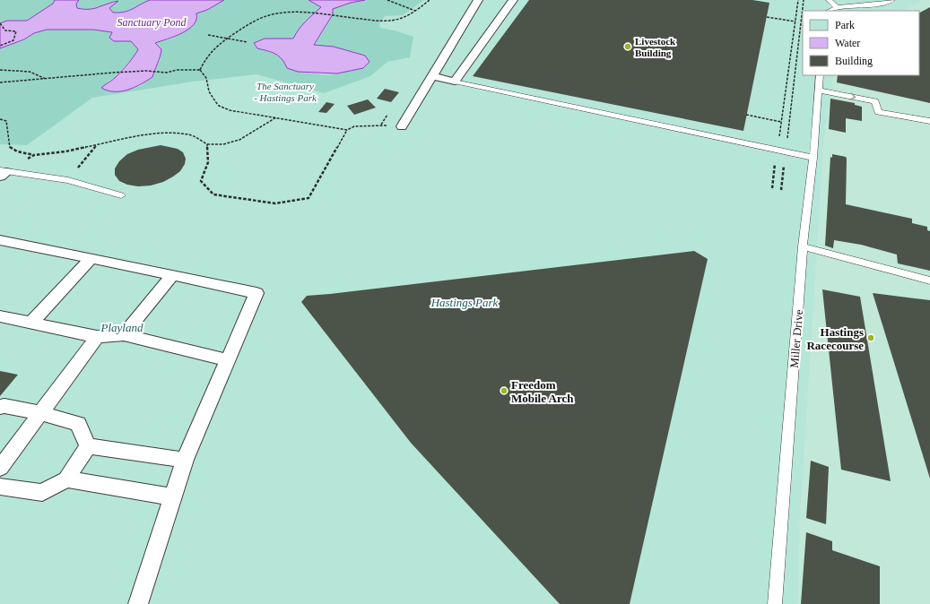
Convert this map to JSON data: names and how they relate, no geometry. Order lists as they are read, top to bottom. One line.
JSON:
{"streets":{"lane":["Miller Drive"]},"water":["Sanctuary Pond"],"parks":["The Sanctuary - Hastings Park","Hastings Park","Playland"],"places":["Livestock Building","Hastings Racecourse","Freedom Mobile Arch"],"legend":["Park","Water","Building"]}
